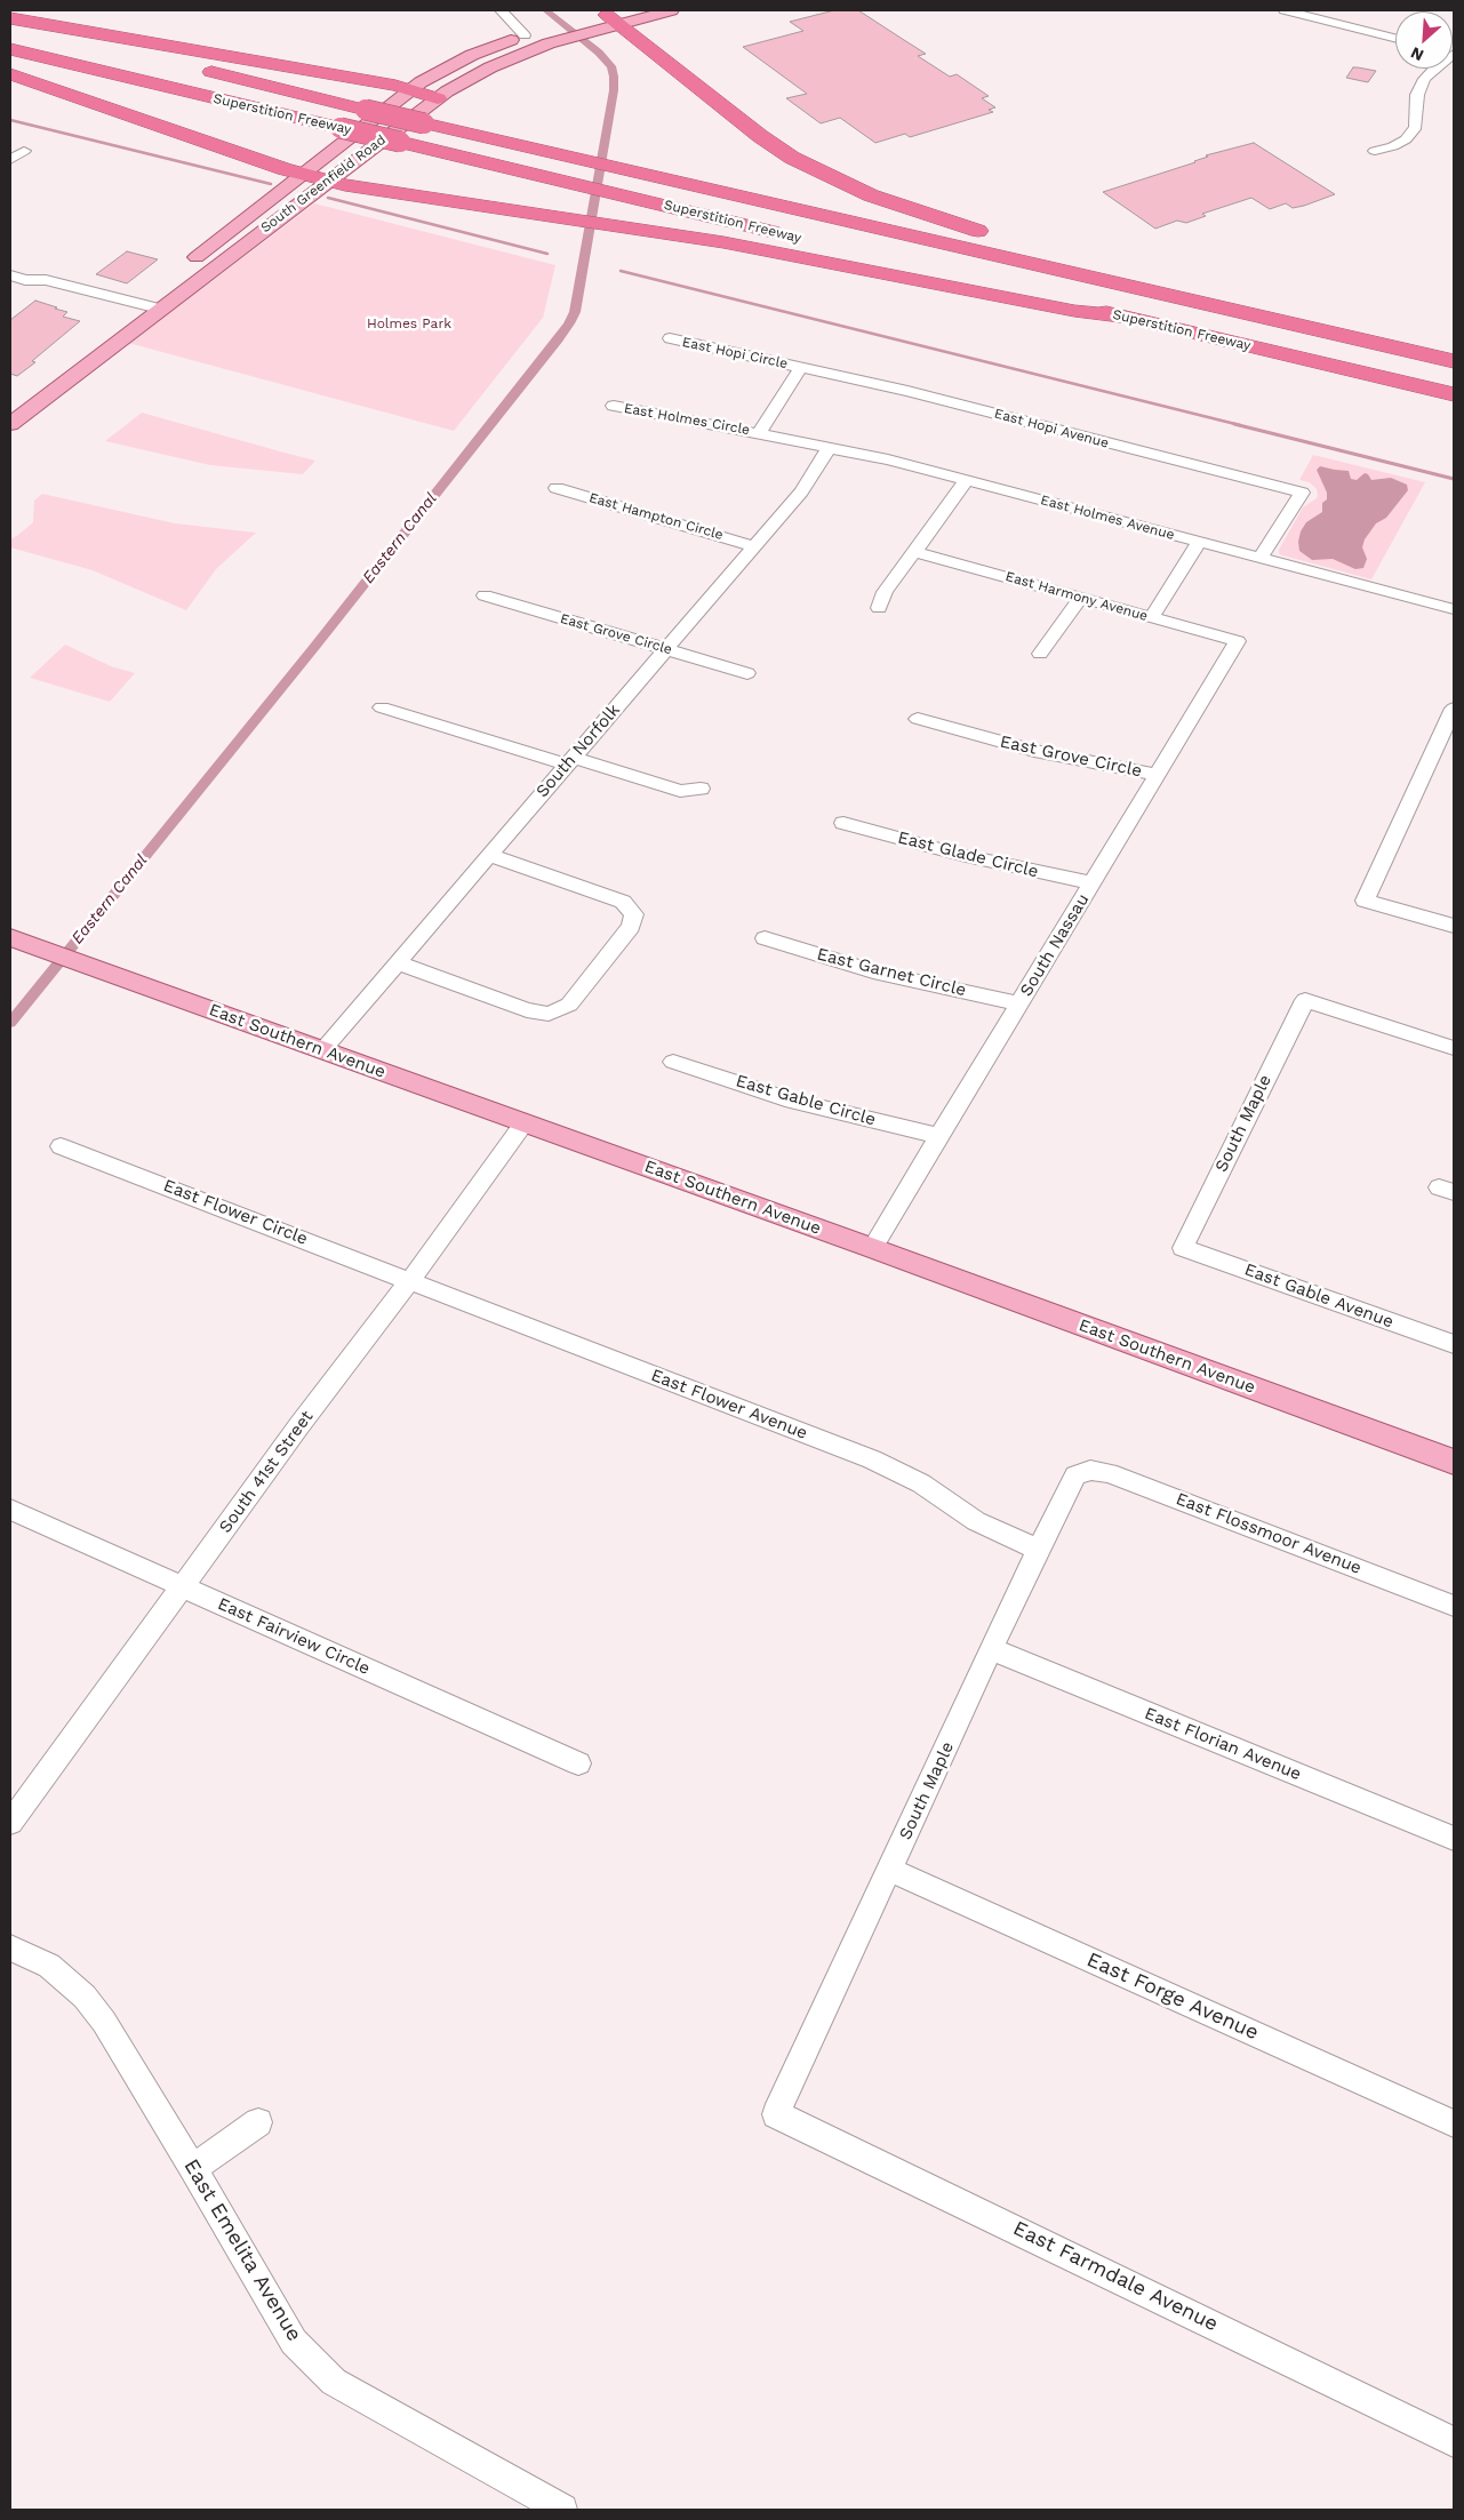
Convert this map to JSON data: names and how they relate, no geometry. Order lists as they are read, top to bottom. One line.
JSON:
{"streets":{"highway":["Superstition Freeway"],"main road":["South Greenfield Road","East Southern Avenue"],"street":["East Hopi Circle","East Holmes Circle","East Hopi Avenue","East Hampton Circle","East Holmes Avenue","East Harmony Avenue","East Grove Circle","South Norfolk","East Glade Circle","South Nassau","East Garnet Circle","East Gable Circle","South Maple","East Flower Circle","East Gable Avenue","East Flower Avenue","South 41st Street","East Flossmoor Avenue","East Fairview Circle","East Florian Avenue","East Forge Avenue","East Emelita Avenue","East Farmdale Avenue"]},"crossings":[["East Hopi Circle","East Hopi Avenue"],["East Holmes Circle","East Holmes Avenue"],["East Hopi Avenue","East Holmes Avenue"],["East Hampton Circle","South Norfolk"],["East Holmes Avenue","South Norfolk"],["East Harmony Avenue","South Nassau"],["East Grove Circle","South Norfolk"],["East Grove Circle","South Nassau"],["South Norfolk","East Southern Avenue"],["East Glade Circle","South Nassau"],["South Nassau","East Garnet Circle"],["South Nassau","East Southern Avenue"],["South Nassau","East Gable Circle"],["East Southern Avenue","South 41st Street"],["South Maple","East Gable Avenue"],["South Maple","East Flower Avenue"],["South Maple","East Flossmoor Avenue"],["South Maple","East Florian Avenue"],["South Maple","East Forge Avenue"],["South Maple","East Farmdale Avenue"],["East Flower Circle","East Flower Avenue"],["East Flower Circle","South 41st Street"],["East Flower Avenue","South 41st Street"],["South 41st Street","East Fairview Circle"]],"water":["Eastern Canal"],"parks":["Holmes Park"],"north":"bottom left"}
